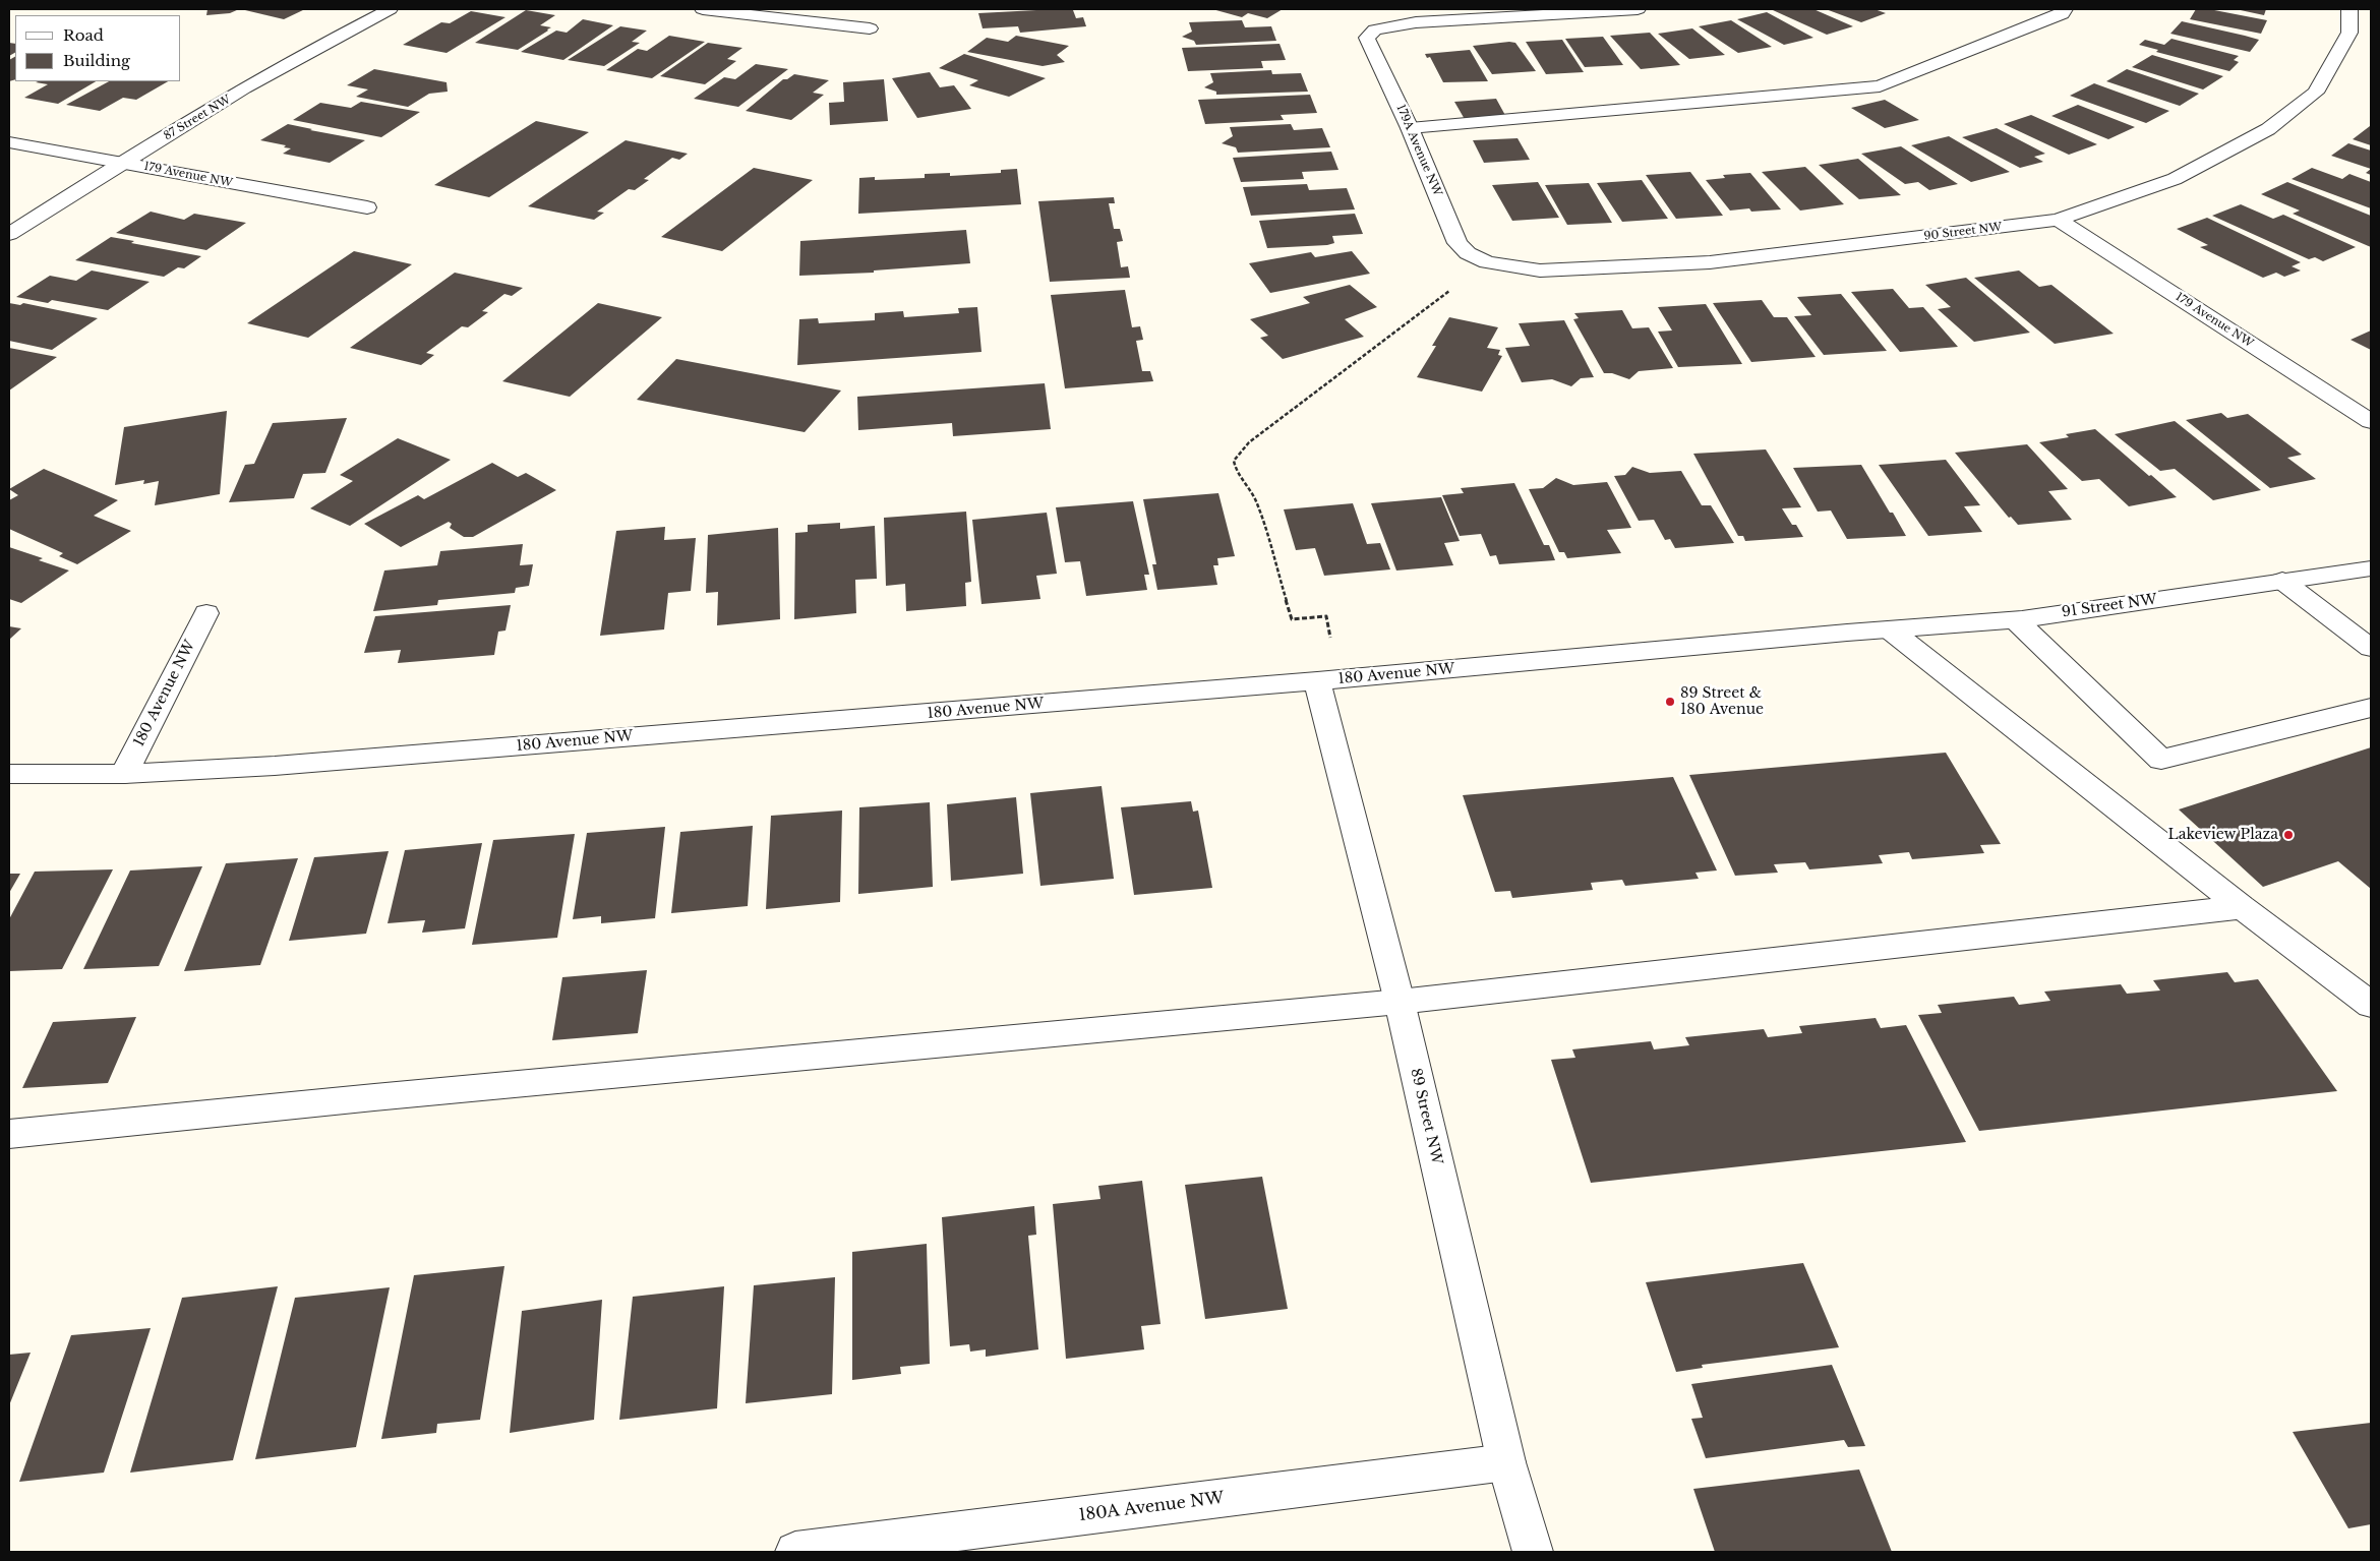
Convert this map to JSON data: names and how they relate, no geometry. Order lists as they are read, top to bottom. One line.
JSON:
{"streets":{"street":["87 Street NW","179A Avenue NW","179 Avenue NW","90 Street NW","91 Street NW","180 Avenue NW","89 Street NW","180A Avenue NW"]},"crossings":[["87 Street NW","179 Avenue NW"],["179A Avenue NW","90 Street NW"],["179 Avenue NW","90 Street NW"],["91 Street NW","180 Avenue NW"],["180 Avenue NW","89 Street NW"],["89 Street NW","180A Avenue NW"]],"places":["89 Street & 180 Avenue","Lakeview Plaza"],"legend":["Road","Building"]}
